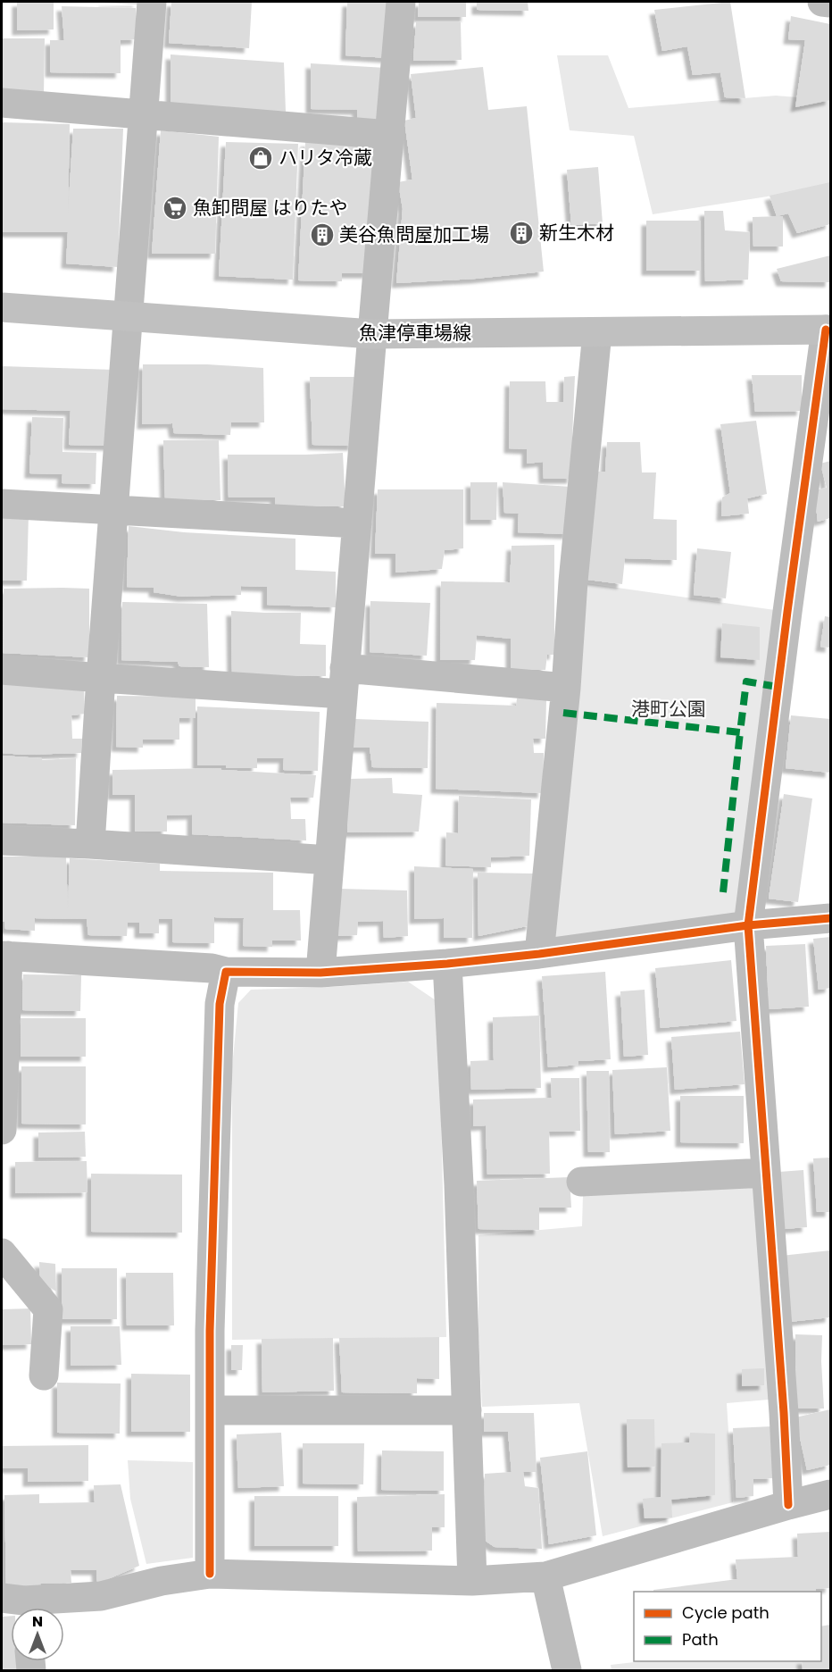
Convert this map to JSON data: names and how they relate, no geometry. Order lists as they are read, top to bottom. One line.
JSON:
{"streets":{"main road":["魚津停車場線"]},"parks":["港町公園"],"places":{"shop":["ハリタ冷蔵"],"supermarket":["魚卸問屋 はりたや"],"building":["新生木材","美谷魚問屋加工場"]},"legend":["Cycle path","Path"],"north":"top"}
